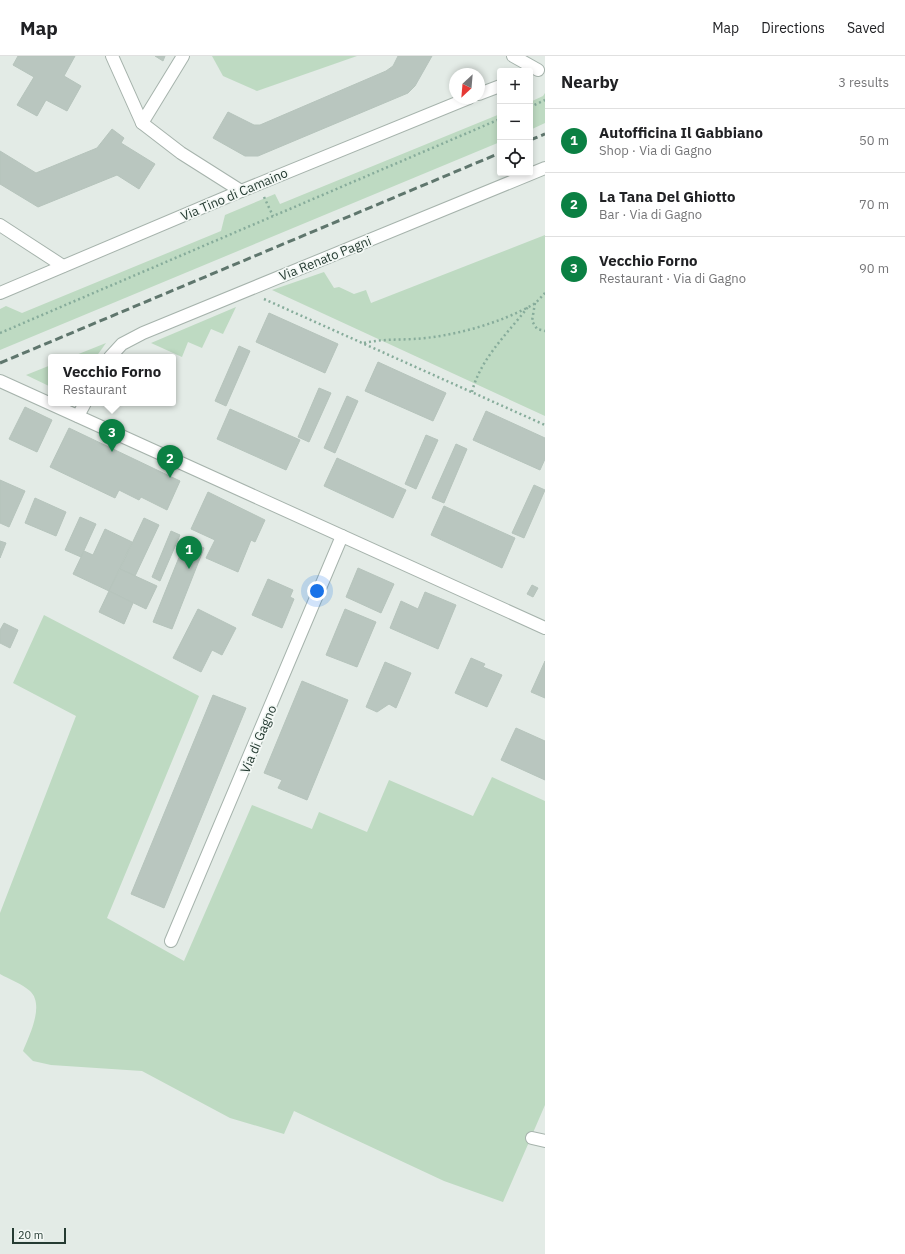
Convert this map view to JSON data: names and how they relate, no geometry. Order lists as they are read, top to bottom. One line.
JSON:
{"streets":{"street":["Via Tino di Camaino","Via Renato Pagni","Via di Gagno"]},"scale_bar":"20 m","north":"bottom left","page":{"header":"Map","nav":["Map","Directions","Saved"],"heading":["Nearby","3 results"],"map_buttons":["+","−"],"list":[{"mark":"1","name":"Autofficina Il Gabbiano","note":"Shop · Via di Gagno","value":"50 m"},{"mark":"2","name":"La Tana Del Ghiotto","note":"Bar · Via di Gagno","value":"70 m"},{"mark":"3","name":"Vecchio Forno","note":"Restaurant · Via di Gagno","value":"90 m"}],"popup":["Vecchio Forno","Restaurant"],"pins":["3","2","1"],"scale":"20 m"}}
